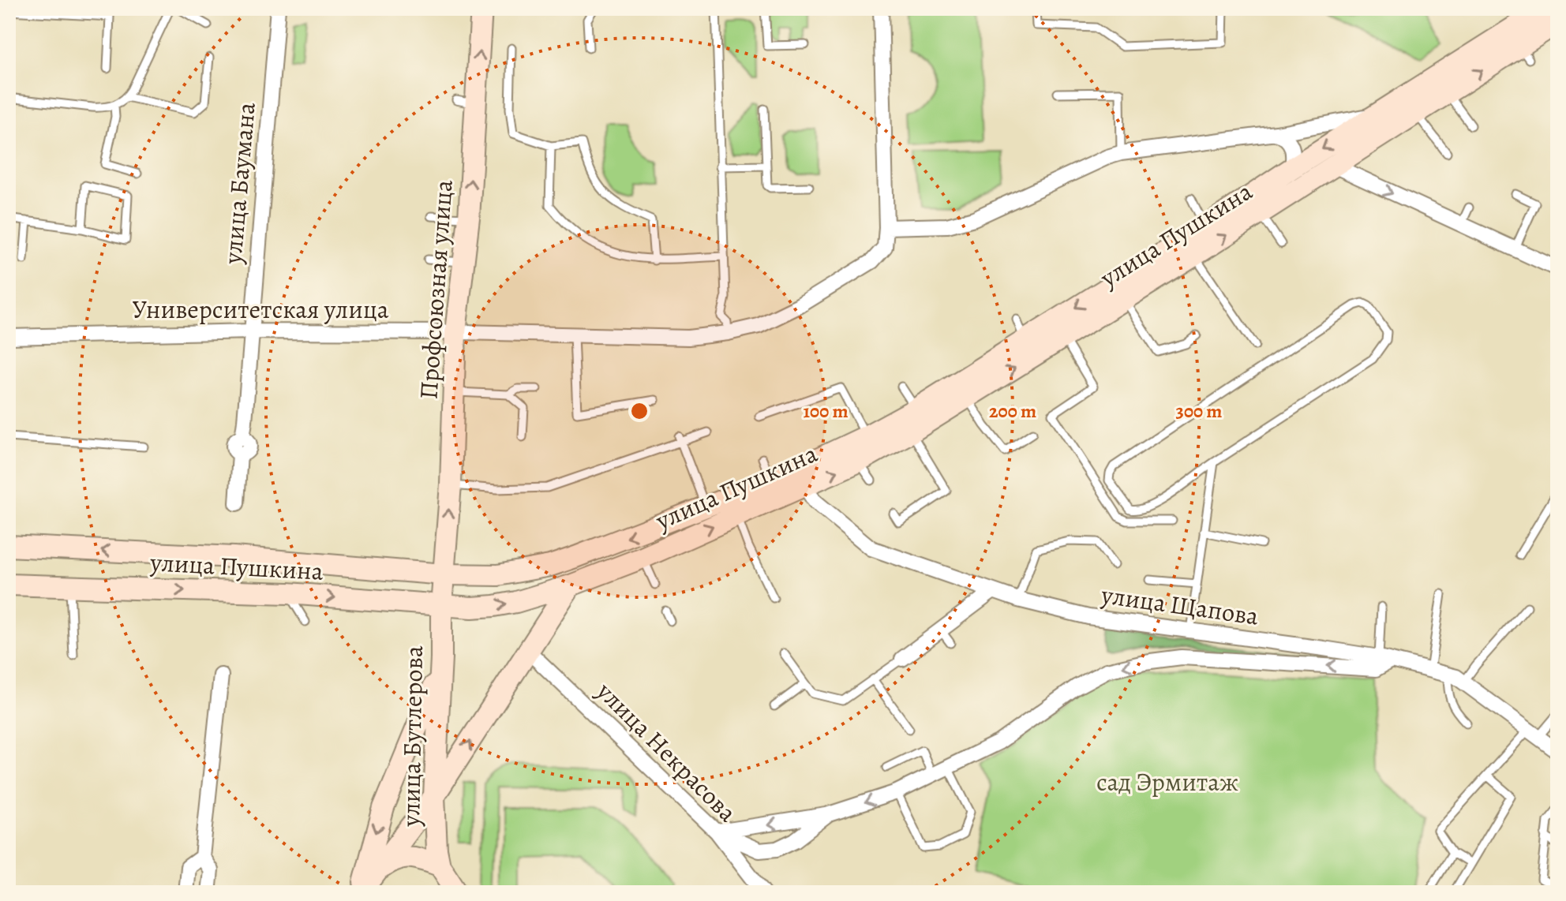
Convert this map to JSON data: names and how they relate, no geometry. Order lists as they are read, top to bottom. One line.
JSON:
{"streets":{"main road":["улица Пушкина","Профсоюзная улица","улица Бутлерова"],"street":["улица Баумана","Университетская улица","улица Щапова","улица Некрасова"]},"crossings":[["улица Баумана","Университетская улица"],["улица Пушкина","Профсоюзная улица"],["улица Пушкина","улица Щапова"],["улица Пушкина","улица Бутлерова"],["Профсоюзная улица","Университетская улица"],["Профсоюзная улица","улица Бутлерова"]],"one_way":["Профсоюзная улица"],"parks":["сад Эрмитаж"],"rings":["100 m","200 m","300 m"]}
